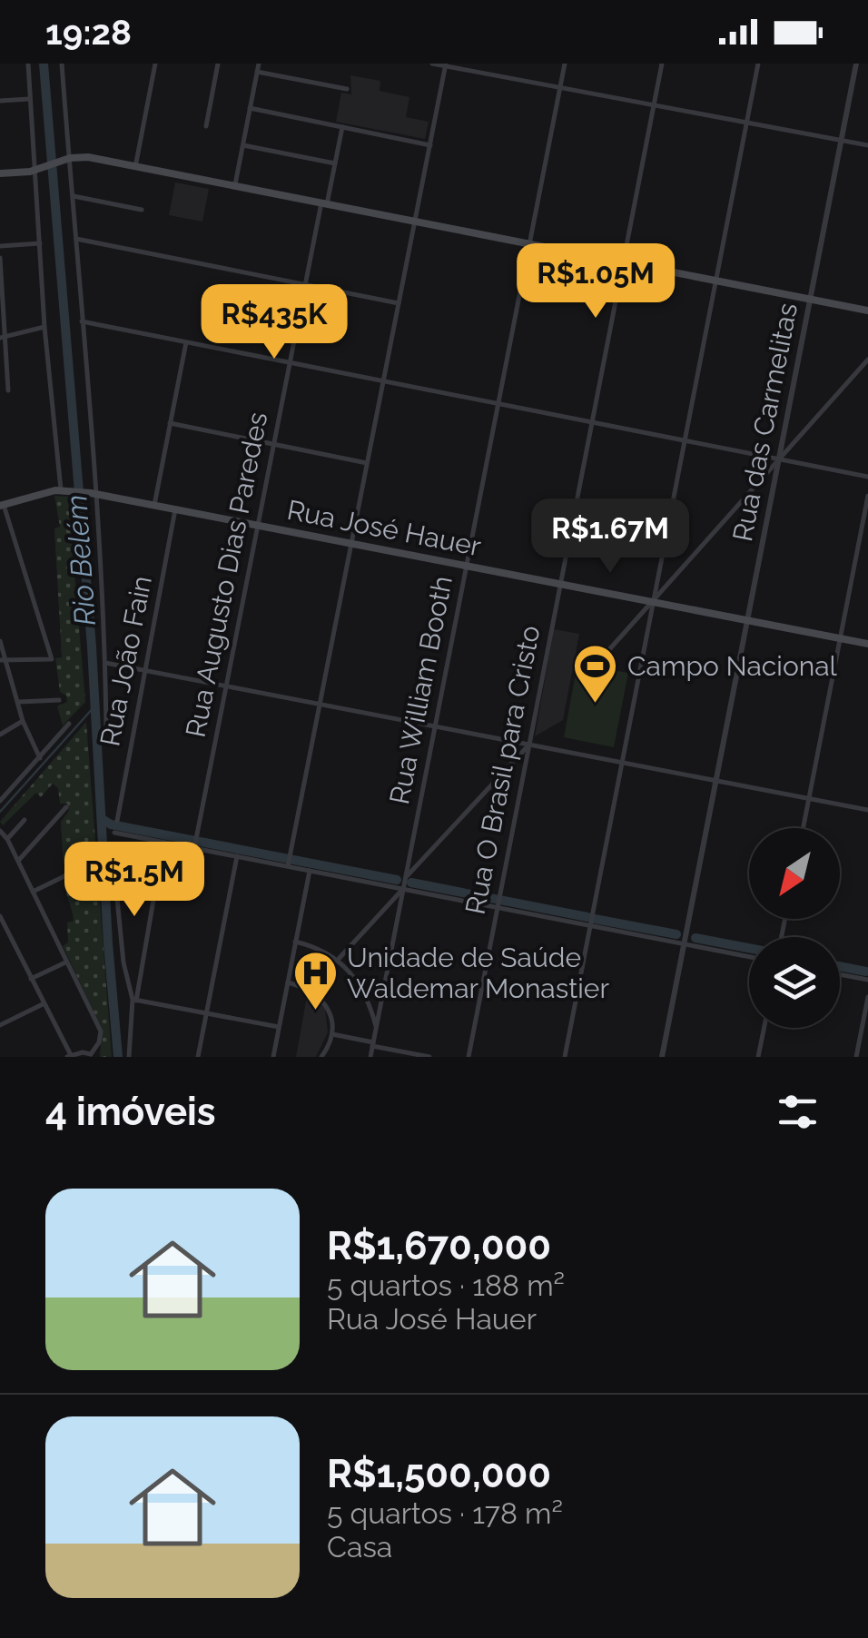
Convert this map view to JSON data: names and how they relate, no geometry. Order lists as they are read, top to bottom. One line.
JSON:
{"streets":{"main road":["Rua José Hauer"],"street":["Rua das Carmelitas","Rua Augusto Dias Paredes","Rua João Fain","Rua William Booth","Rua O Brasil para Cristo"]},"crossings":[["Rua das Carmelitas","Rua José Hauer"],["Rua José Hauer","Rua Augusto Dias Paredes"],["Rua José Hauer","Rua João Fain"],["Rua José Hauer","Rua William Booth"],["Rua José Hauer","Rua O Brasil para Cristo"]],"water":["Rio Belém"],"places":{"sports":["Campo Nacional"],"hospital":["Unidade de Saúde Waldemar Monastier"]},"north":"bottom left","page":{"status":"19:28","price":["R$1.05M","R$435K","R$1.67M","R$1.5M"],"heading":"4 imóveis","list":[{"name":"R$1,670,000","note":"5 quartos · 188 m² · Rua José Hauer"},{"name":"R$1,500,000","note":"5 quartos · 178 m² · Casa"}]}}
